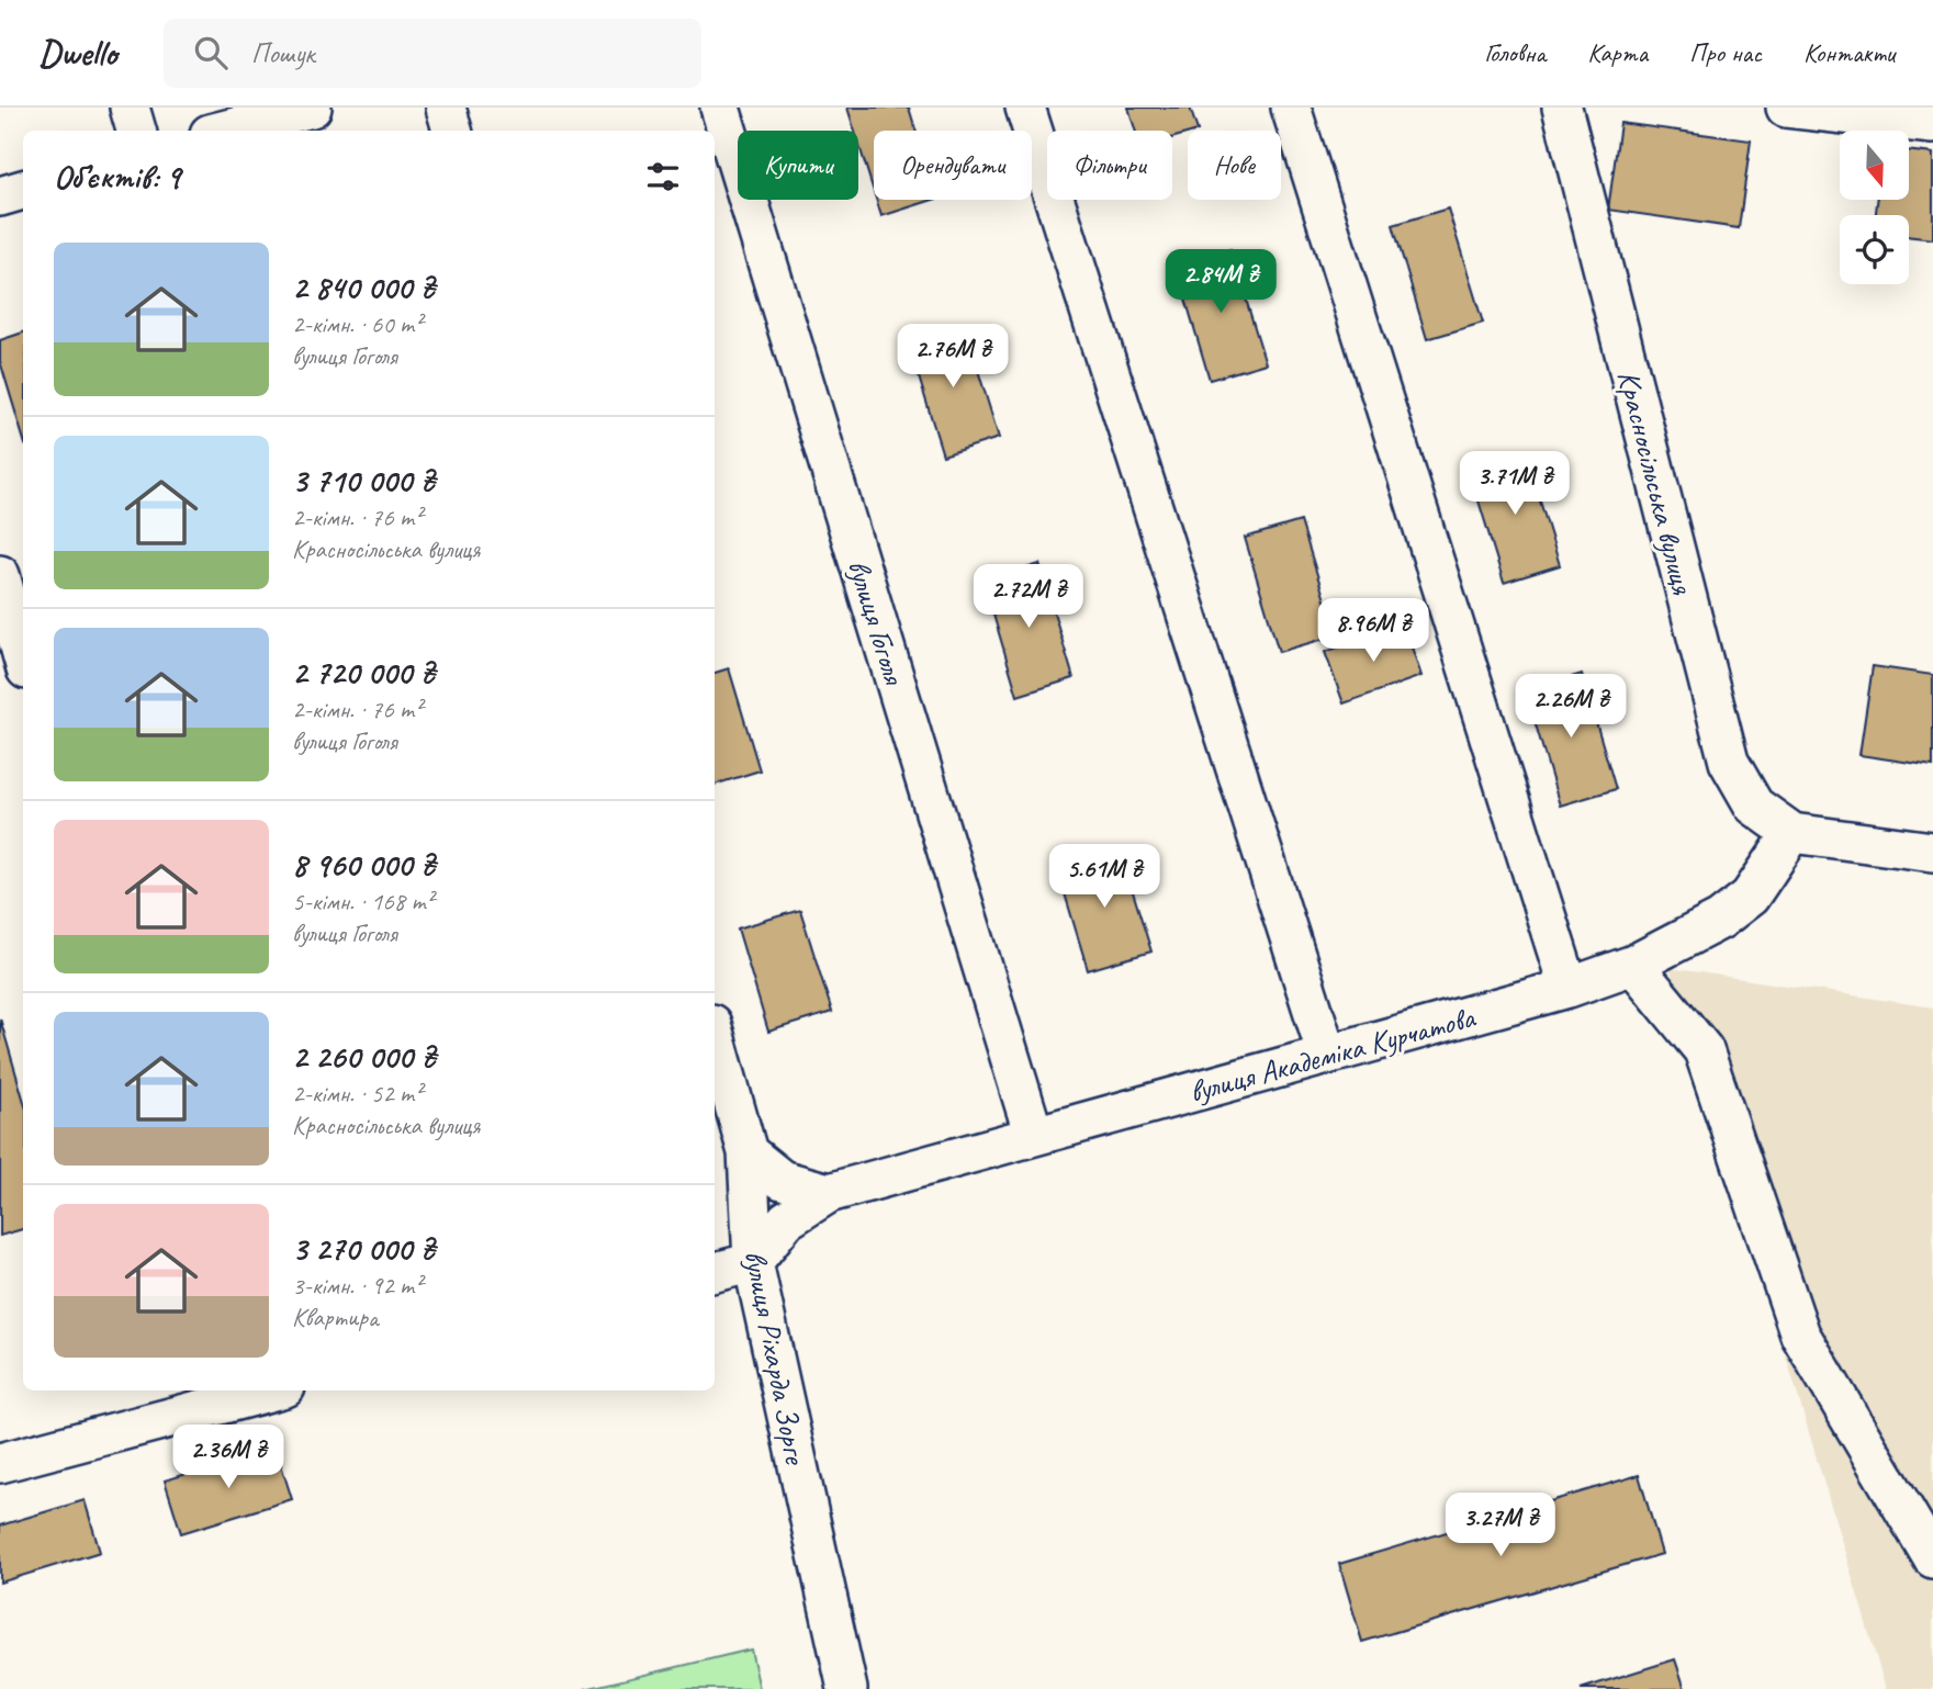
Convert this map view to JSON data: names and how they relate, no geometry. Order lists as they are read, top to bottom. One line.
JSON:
{"streets":{"street":["Красносільська вулиця","вулиця Гоголя","вулиця Академіка Курчатова","вулиця Ріхарда Зорге"]},"crossings":[["Красносільська вулиця","вулиця Академіка Курчатова"],["вулиця Гоголя","вулиця Академіка Курчатова"],["вулиця Академіка Курчатова","вулиця Ріхарда Зорге"]],"north":"bottom","page":{"header":"Dwello","search":"Пошук","nav":["Головна","Карта","Про нас","Контакти"],"chip":["Купити","Орендувати","Фільтри","Нове"],"heading":"Об’єктів: 9","list":[{"name":"2 840 000 ₴","note":"2-кімн. · 60 m² · вулиця Гоголя"},{"name":"3 710 000 ₴","note":"2-кімн. · 76 m² · Красносільська вулиця"},{"name":"2 720 000 ₴","note":"2-кімн. · 76 m² · вулиця Гоголя"},{"name":"8 960 000 ₴","note":"5-кімн. · 168 m² · вулиця Гоголя"},{"name":"2 260 000 ₴","note":"2-кімн. · 52 m² · Красносільська вулиця"},{"name":"3 270 000 ₴","note":"3-кімн. · 92 m² · Квартира"}],"price":["2.84M ₴","2.76M ₴","3.71M ₴","2.72M ₴","8.96M ₴","2.26M ₴","5.61M ₴","2.36M ₴","3.27M ₴"]}}
